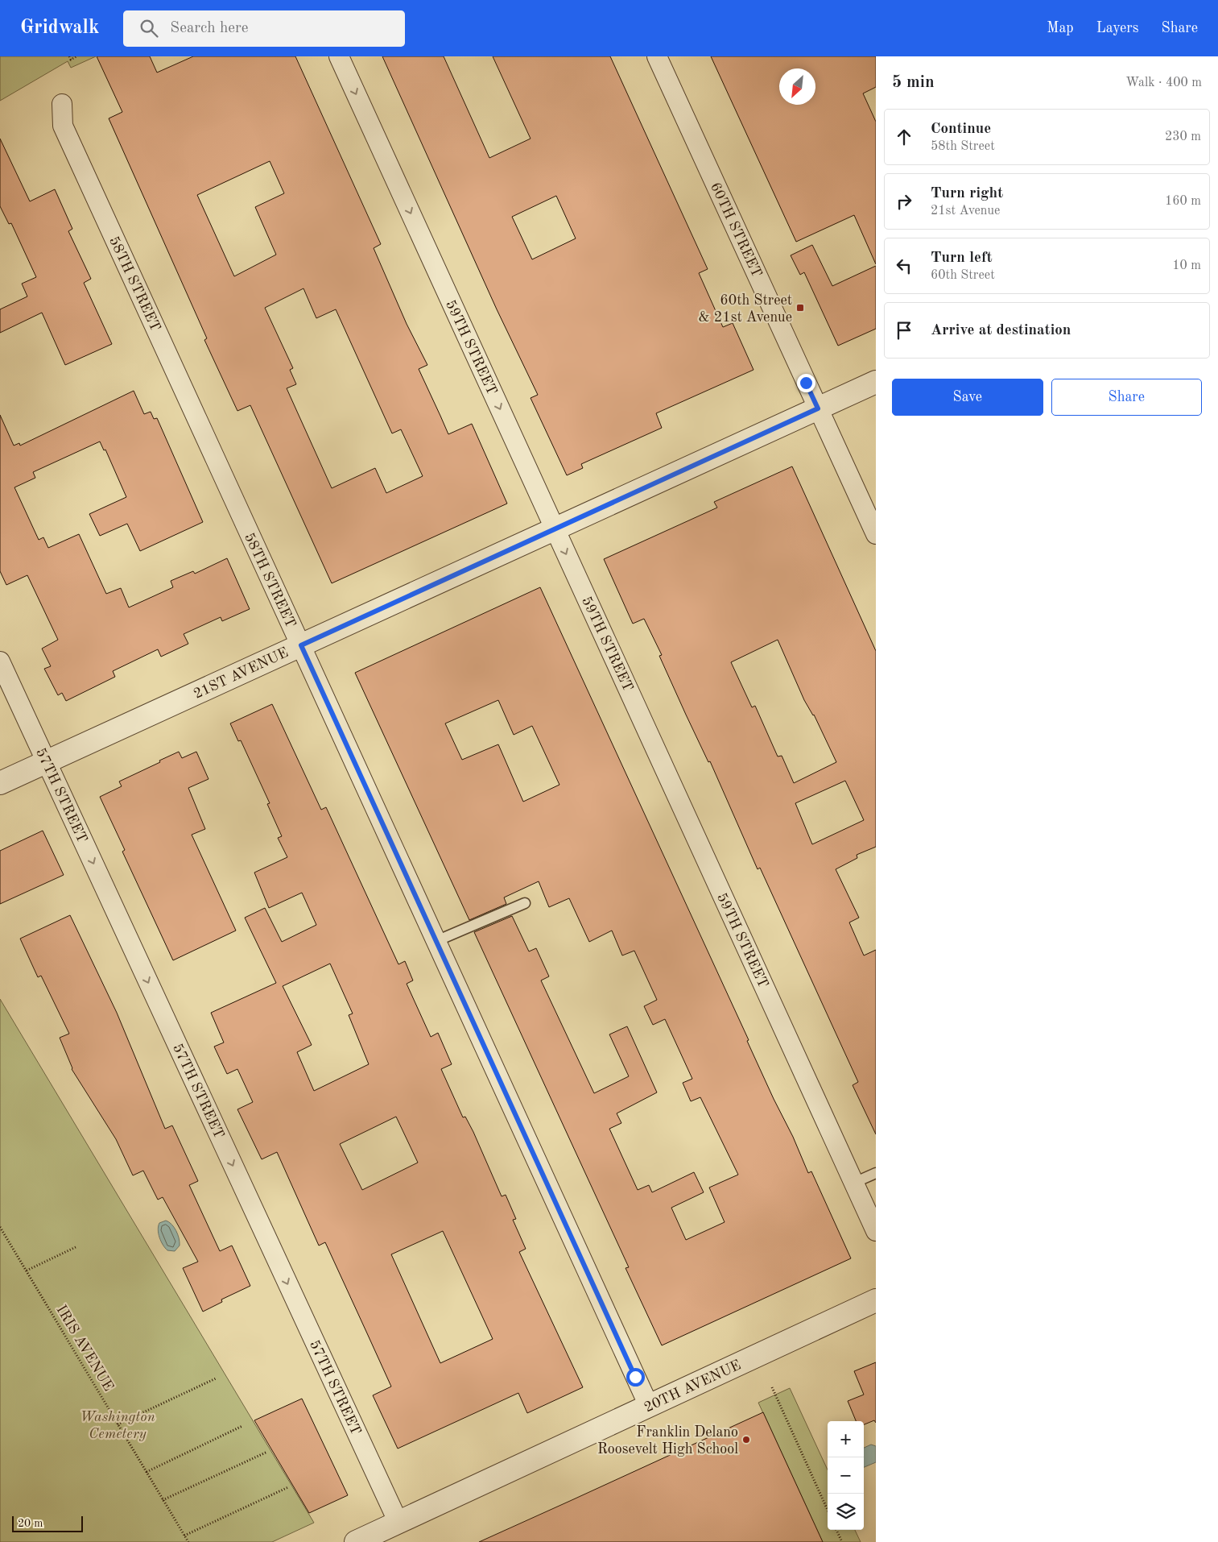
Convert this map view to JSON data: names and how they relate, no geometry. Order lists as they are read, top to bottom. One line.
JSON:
{"streets":{"street":["60TH STREET","58TH STREET","59TH STREET","21ST AVENUE","57TH STREET","20TH AVENUE"],"path":["IRIS AVENUE"]},"crossings":[["60TH STREET","21ST AVENUE"],["58TH STREET","21ST AVENUE"],["58TH STREET","20TH AVENUE"],["59TH STREET","21ST AVENUE"],["21ST AVENUE","57TH STREET"],["57TH STREET","20TH AVENUE"]],"one_way":["59TH STREET","57TH STREET"],"parks":["Washington Cemetery"],"places":{"transit":["60th Street & 21st Avenue"],"other":["Franklin Delano Roosevelt High School"]},"scale_bar":"20 m","north":"bottom left","page":{"header":"Gridwalk","search":"Search here","nav":["Map","Layers","Share"],"heading":["5 min","Walk · 400 m"],"list":[["Continue","58th Street","230 m"],["Turn right","21st Avenue","160 m"],["Turn left","60th Street","10 m"],"Arrive at destination"],"buttons":["Save","Share"],"map_buttons":["+","−"],"scale":"20 m"}}
